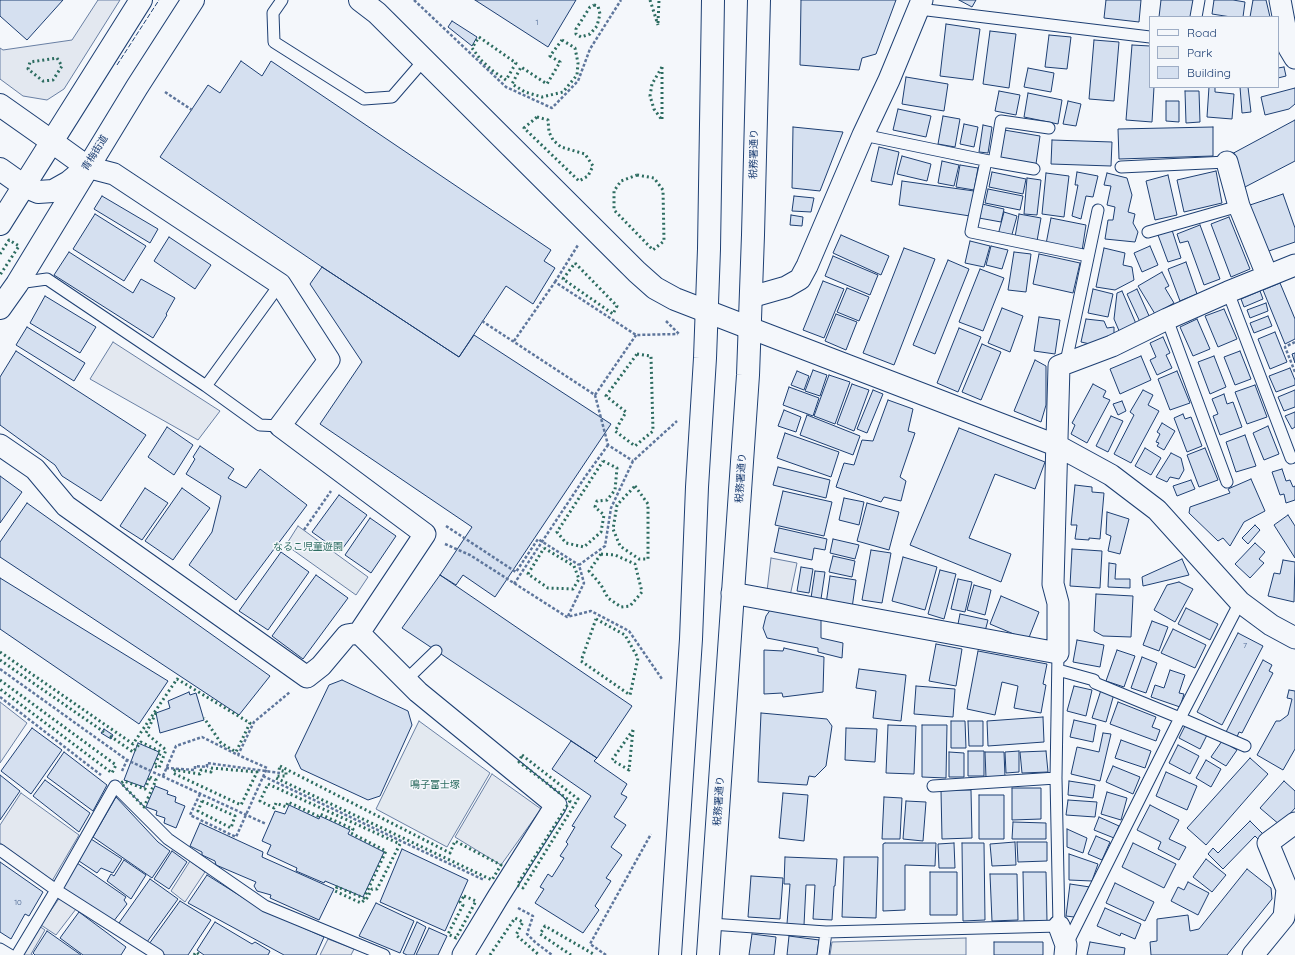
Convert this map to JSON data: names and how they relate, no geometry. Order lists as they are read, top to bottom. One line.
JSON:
{"streets":{"main road":["青梅街道","税務署通り"]},"parks":["なるこ児童遊園","鳴子富士塚"],"house_numbers":["1","7","10"],"legend":["Road","Park","Building"]}
